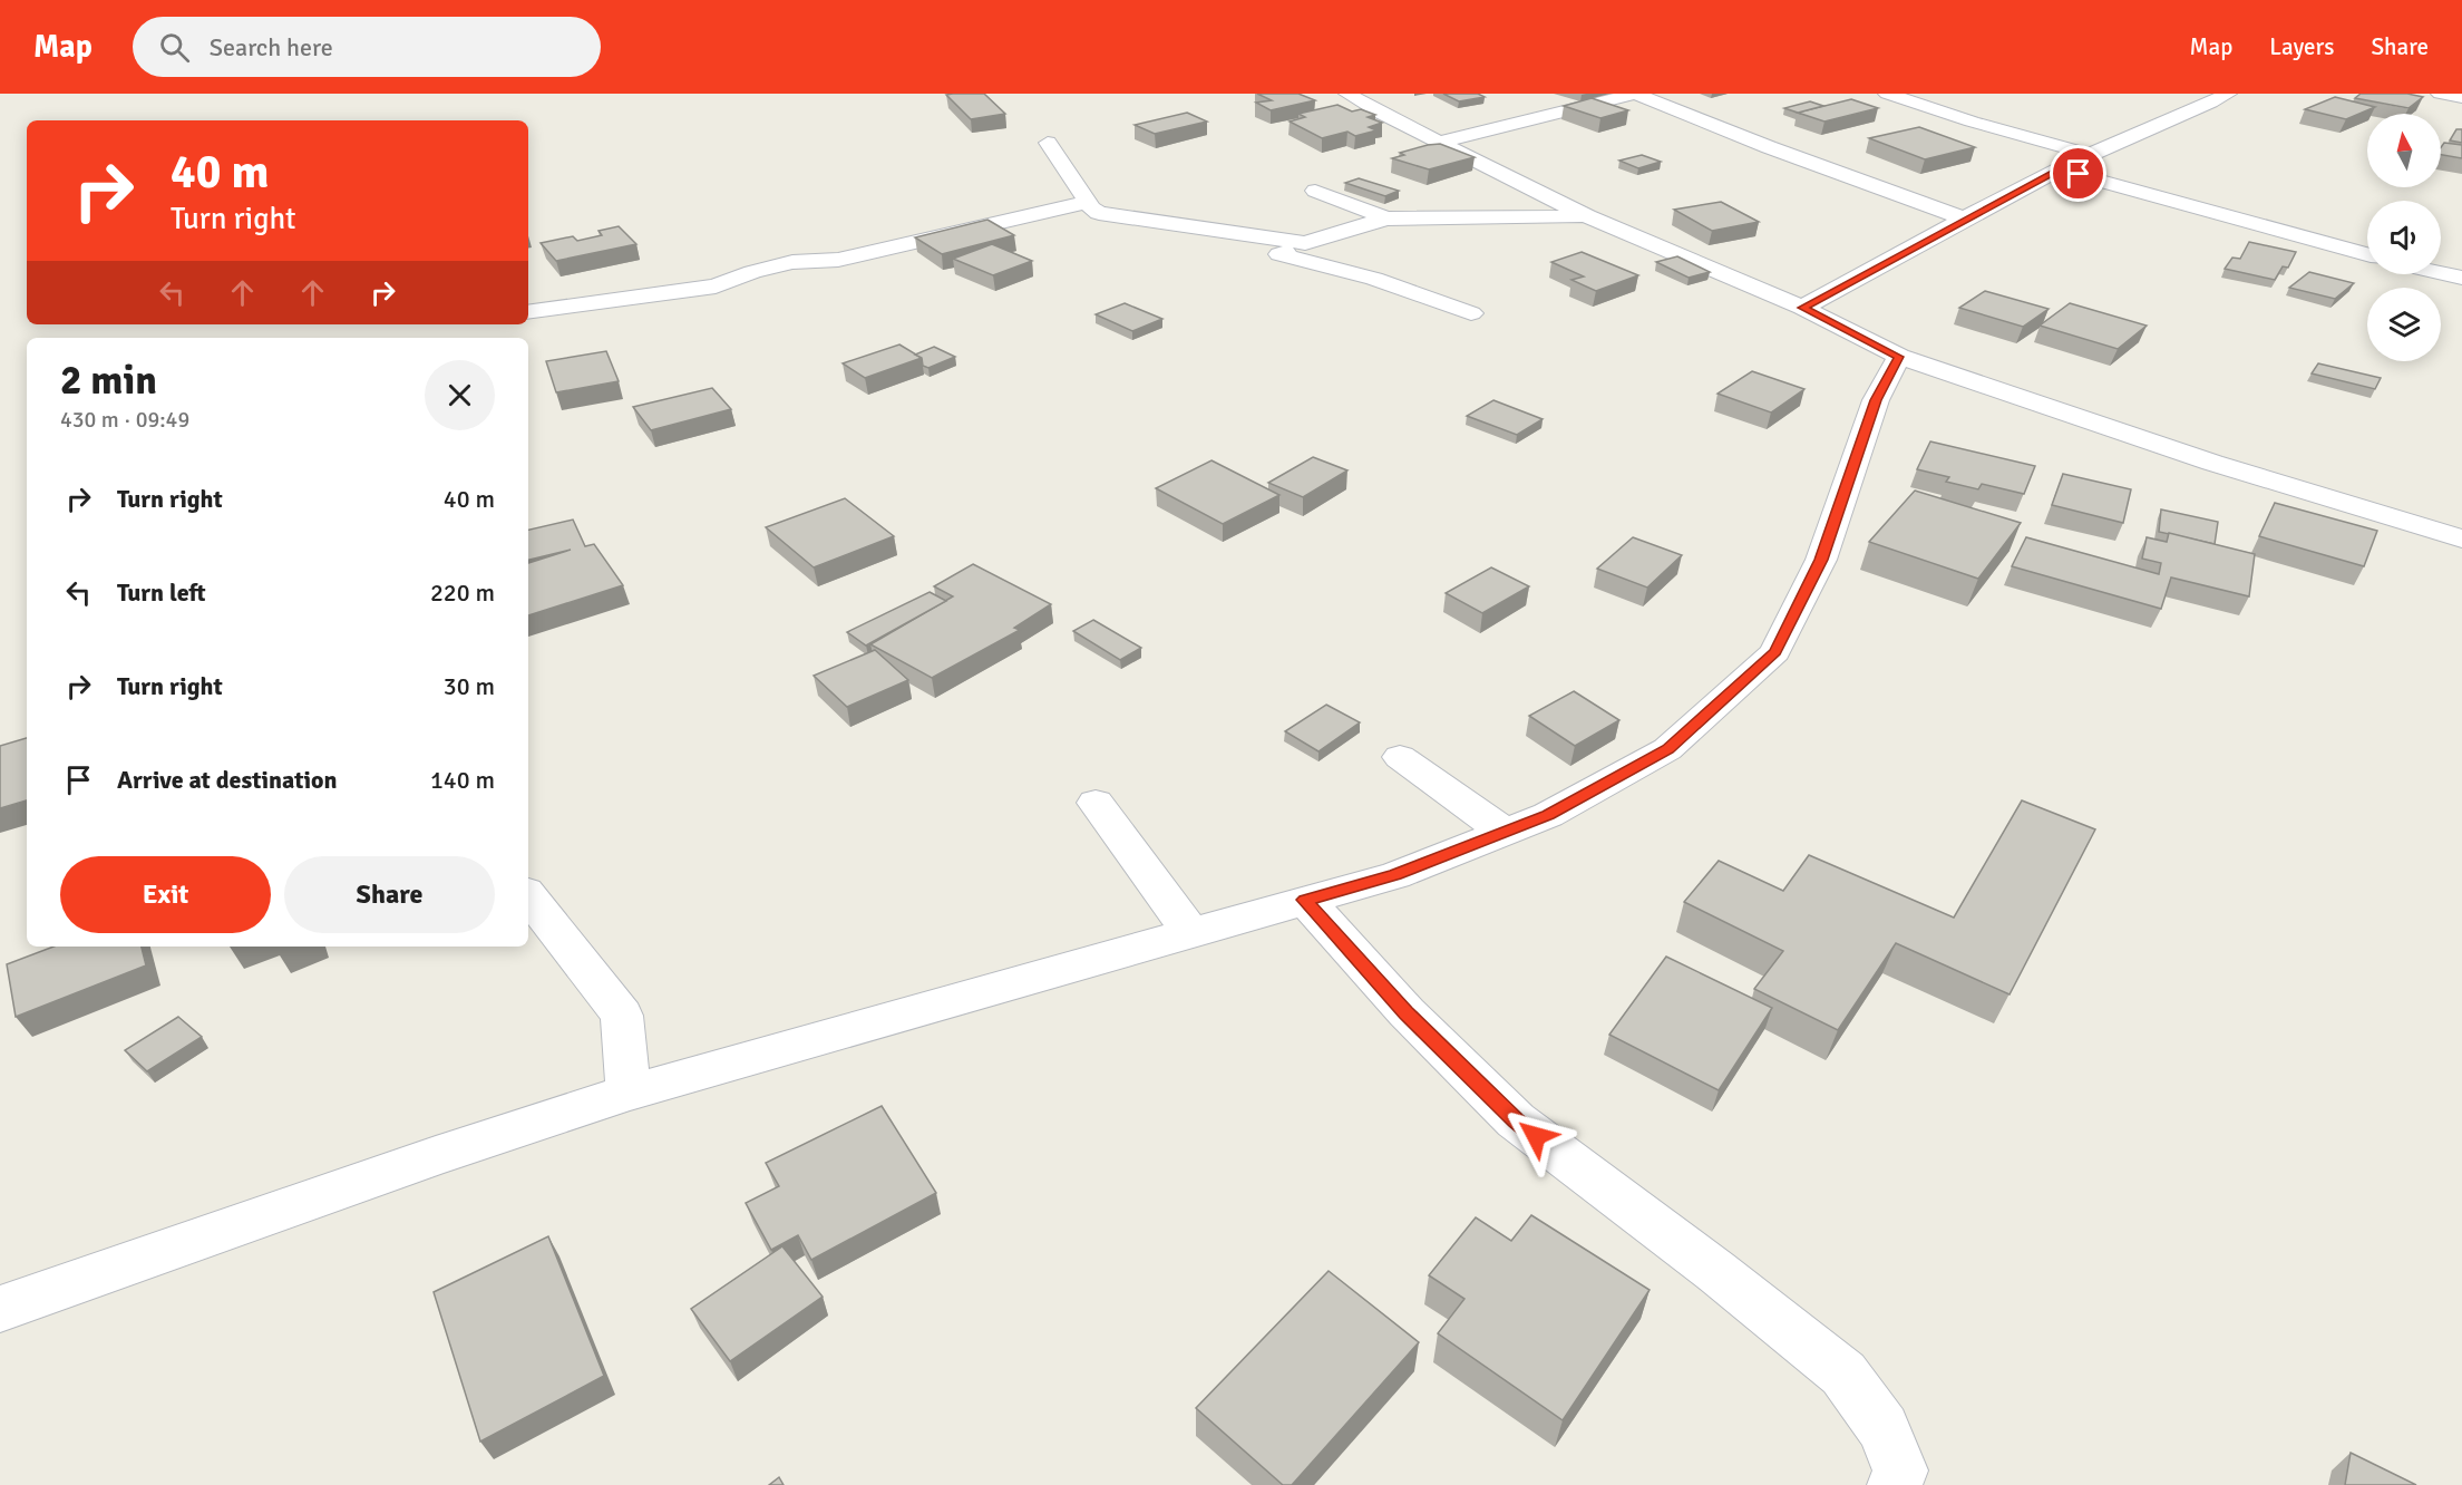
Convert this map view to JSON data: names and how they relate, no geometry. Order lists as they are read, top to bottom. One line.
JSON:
{"north":"top","page":{"header":"Map","search":"Search here","nav":["Map","Layers","Share"],"turn":["40 m","Turn right"],"heading":["2 min","430 m · 09:49"],"list":[{"name":"Turn right","value":"40 m"},{"name":"Turn left","value":"220 m"},{"name":"Turn right","value":"30 m"},{"name":"Arrive at destination","value":"140 m"}],"buttons":["Exit","Share"]}}
